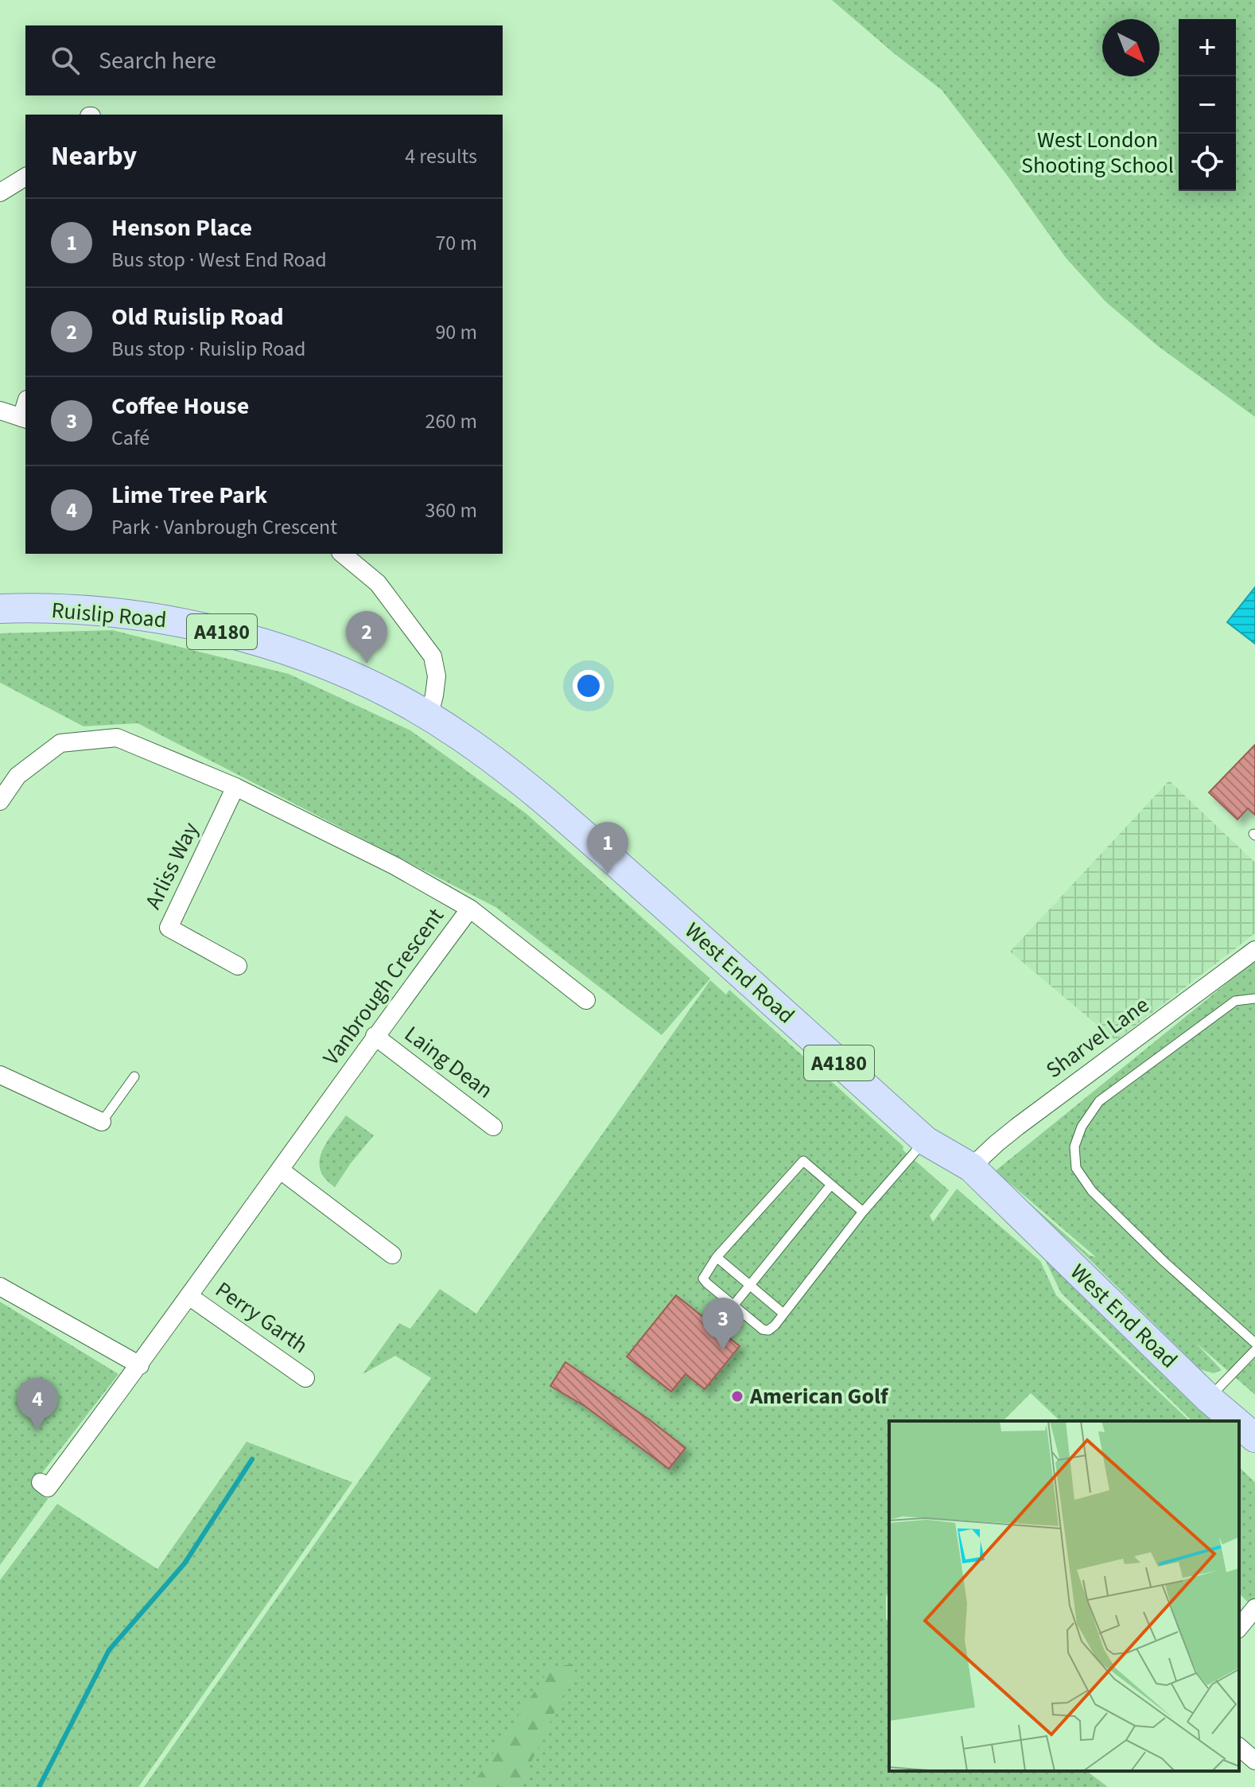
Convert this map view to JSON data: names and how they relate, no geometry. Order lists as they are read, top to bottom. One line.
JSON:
{"streets":{"main road":["Ruislip Road","A4180","West End Road"],"street":["Arliss Way","Vanbrough Crescent","Sharvel Lane","Laing Dean","Perry Garth"]},"crossings":[["Ruislip Road","West End Road"],["Arliss Way","Vanbrough Crescent"],["West End Road","Sharvel Lane"],["Vanbrough Crescent","Laing Dean"],["Vanbrough Crescent","Perry Garth"]],"parks":["West London Shooting School"],"places":["American Golf"],"north":"bottom right","page":{"map_buttons":["+","−"],"search":"Search here","heading":["Nearby","4 results"],"list":[{"mark":"1","name":"Henson Place","note":"Bus stop · West End Road","value":"70 m"},{"mark":"2","name":"Old Ruislip Road","note":"Bus stop · Ruislip Road","value":"90 m"},{"mark":"3","name":"Coffee House","note":"Café","value":"260 m"},{"mark":"4","name":"Lime Tree Park","note":"Park · Vanbrough Crescent","value":"360 m"}],"pins":["2","1","3","4"]}}
